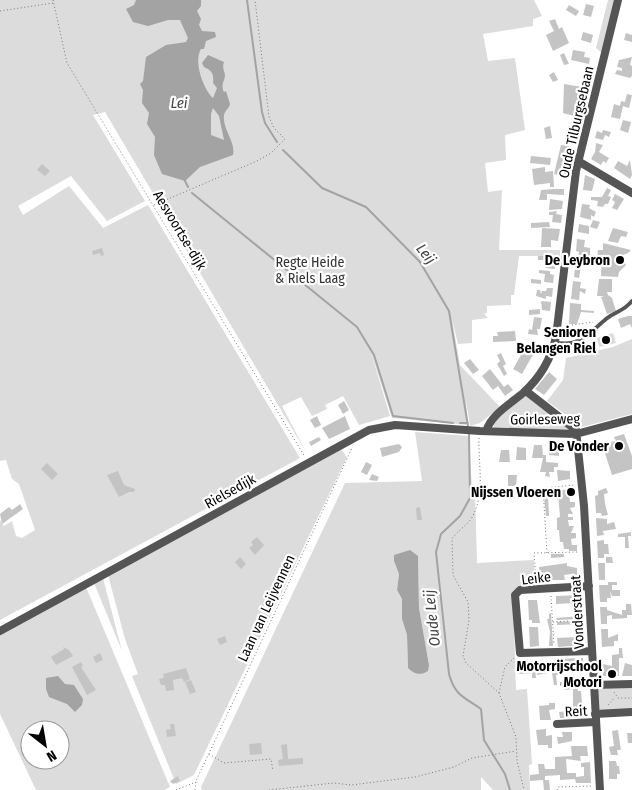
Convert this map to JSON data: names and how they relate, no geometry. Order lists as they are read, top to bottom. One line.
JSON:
{"streets":{"street":["Oude Tilburgsebaan","Goirleseweg","Rielsedijk","Leike","Vonderstraat","Reit"],"path":["Aesvoortse-dijk","Laan van Leijvennen"]},"crossings":[["Oude Tilburgsebaan","Goirleseweg"],["Oude Tilburgsebaan","Rielsedijk"],["Aesvoortse-dijk","Rielsedijk"],["Goirleseweg","Rielsedijk"],["Goirleseweg","Vonderstraat"],["Rielsedijk","Laan van Leijvennen"],["Leike","Vonderstraat"],["Vonderstraat","Reit"]],"water":["Lei","Leij","Oude Leij"],"parks":["Regte Heide & Riels Laag"],"places":["De Leybron","Senioren Belangen Riel","De Vonder","Nijssen Vloeren","Motorrijschool Motori"],"north":"bottom right"}
